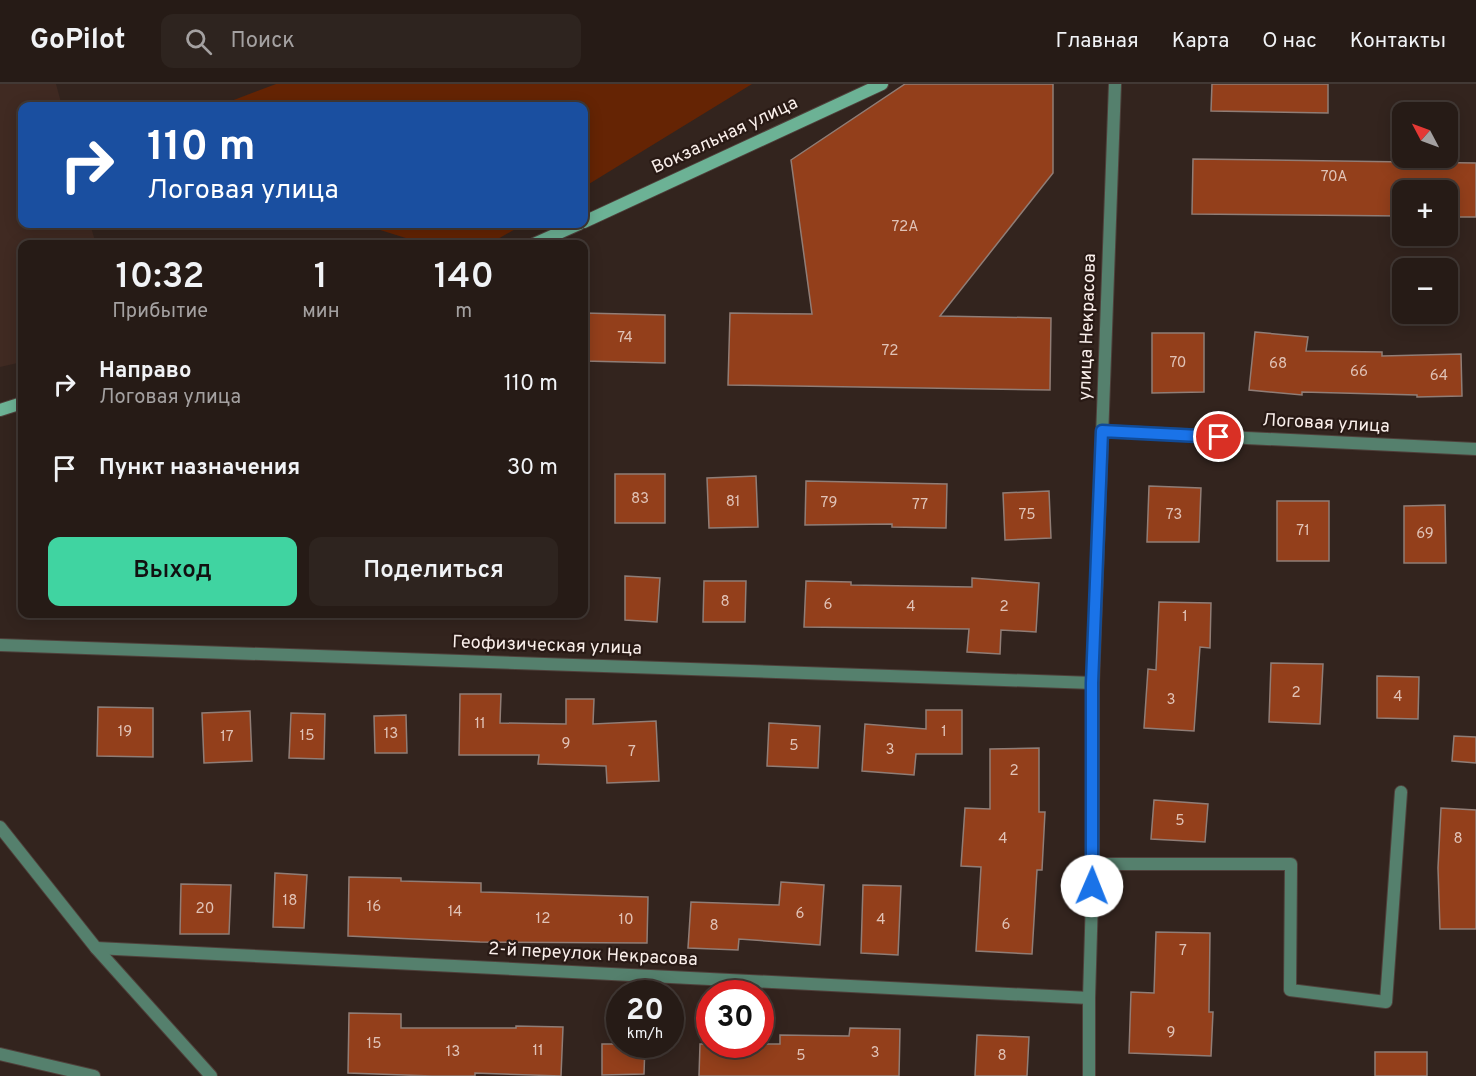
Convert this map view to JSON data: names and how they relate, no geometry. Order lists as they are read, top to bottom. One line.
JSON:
{"streets":{"main road":["Вокзальная улица"],"street":["улица Некрасова","Логовая улица","Геофизическая улица","2-й переулок Некрасова"]},"crossings":[["улица Некрасова","Логовая улица"],["улица Некрасова","Геофизическая улица"],["улица Некрасова","2-й переулок Некрасова"]],"house_numbers":["70А","72А","74","72","70","68","66","64","83","81","79","77","75","73","71","69","8","6","4","2","1","2","4","3","11","19","1","13","15","17","9","5","3","7","2","5","4","8","18","16","20","14","6","12","10","4","6","8","7","9","15","11","13","3","5","8"],"north":"top left","page":{"header":"GoPilot","search":"Поиск","nav":["Главная","Карта","О нас","Контакты"],"map_buttons":["+","−"],"turn":["110 m","Логовая улица"],"eta":["10:32","Прибытие","1","мин","140","m"],"list":[{"name":"Направо","note":"Логовая улица","value":"110 m"},{"name":"Пункт назначения","value":"30 m"}],"buttons":["Выход","Поделиться"],"speed":"20 km/h","limit":"30"}}
